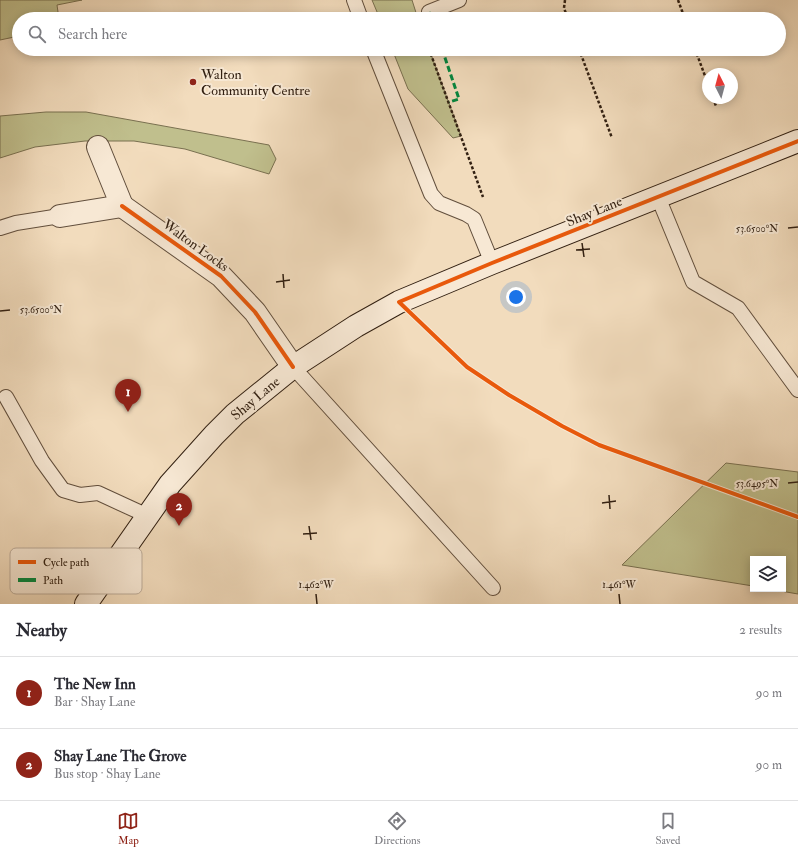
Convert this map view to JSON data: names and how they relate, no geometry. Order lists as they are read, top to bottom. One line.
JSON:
{"streets":{"main road":["Shay Lane","Walton Locks"]},"crossings":[["Shay Lane","Walton Locks"]],"places":["Walton Community Centre"],"legend":["Cycle path","Path"],"north":"top","page":{"search":"Search here","pins":["1","2"],"heading":["Nearby","2 results"],"list":[{"mark":"1","name":"The New Inn","note":"Bar · Shay Lane","value":"90 m"},{"mark":"2","name":"Shay Lane The Grove","note":"Bus stop · Shay Lane","value":"90 m"}],"nav":["Map","Directions","Saved"]},"coordinates":["53.6500°N","53.6495°N","1.462°W","1.461°W"]}
